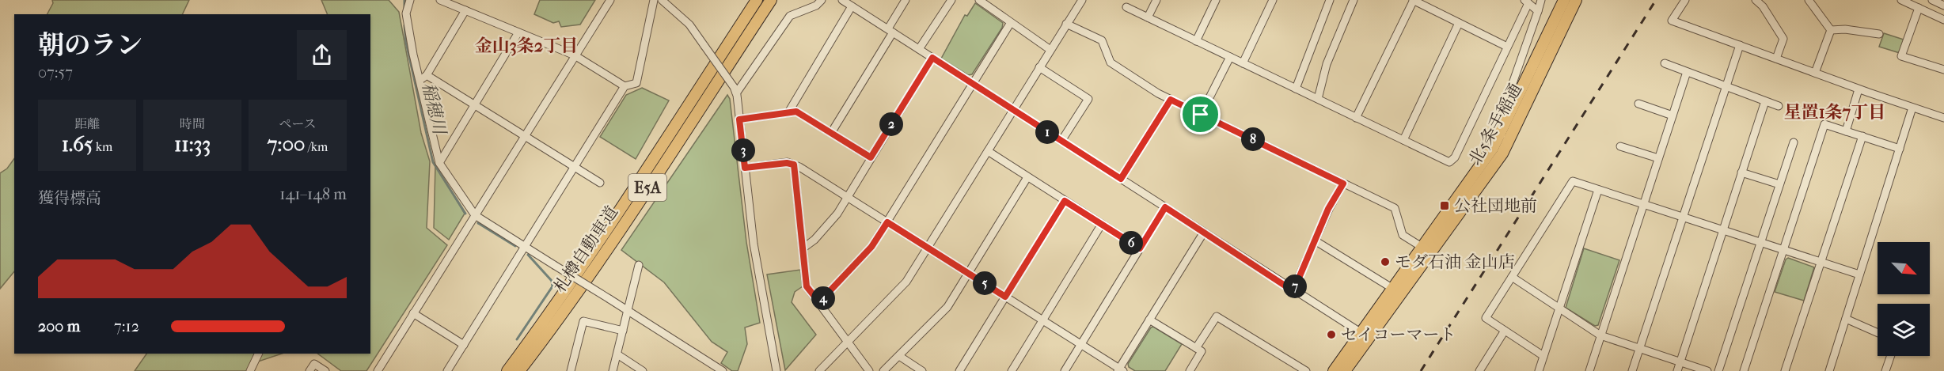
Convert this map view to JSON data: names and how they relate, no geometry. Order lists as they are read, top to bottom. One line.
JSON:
{"streets":{"highway":["北5条手稲通","E5A","札樽自動車道"]},"districts":["金山3条2丁目","星置1条7丁目"],"water":["稲穂川"],"places":{"transit":["公社団地前"],"other":["モダ石油 金山店","セイコーマート"]},"north":"bottom right","page":{"heading":["朝のラン","07:57"],"stats":[["距離","1.65 km"],["時間","11:33"],["ペース","7:00 /km"]],"pins":["2","1","8","3","6","5","7","4"],"chart":["獲得標高","141–148 m"],"list":[{"name":"200 m","note":"7:12"}]}}
